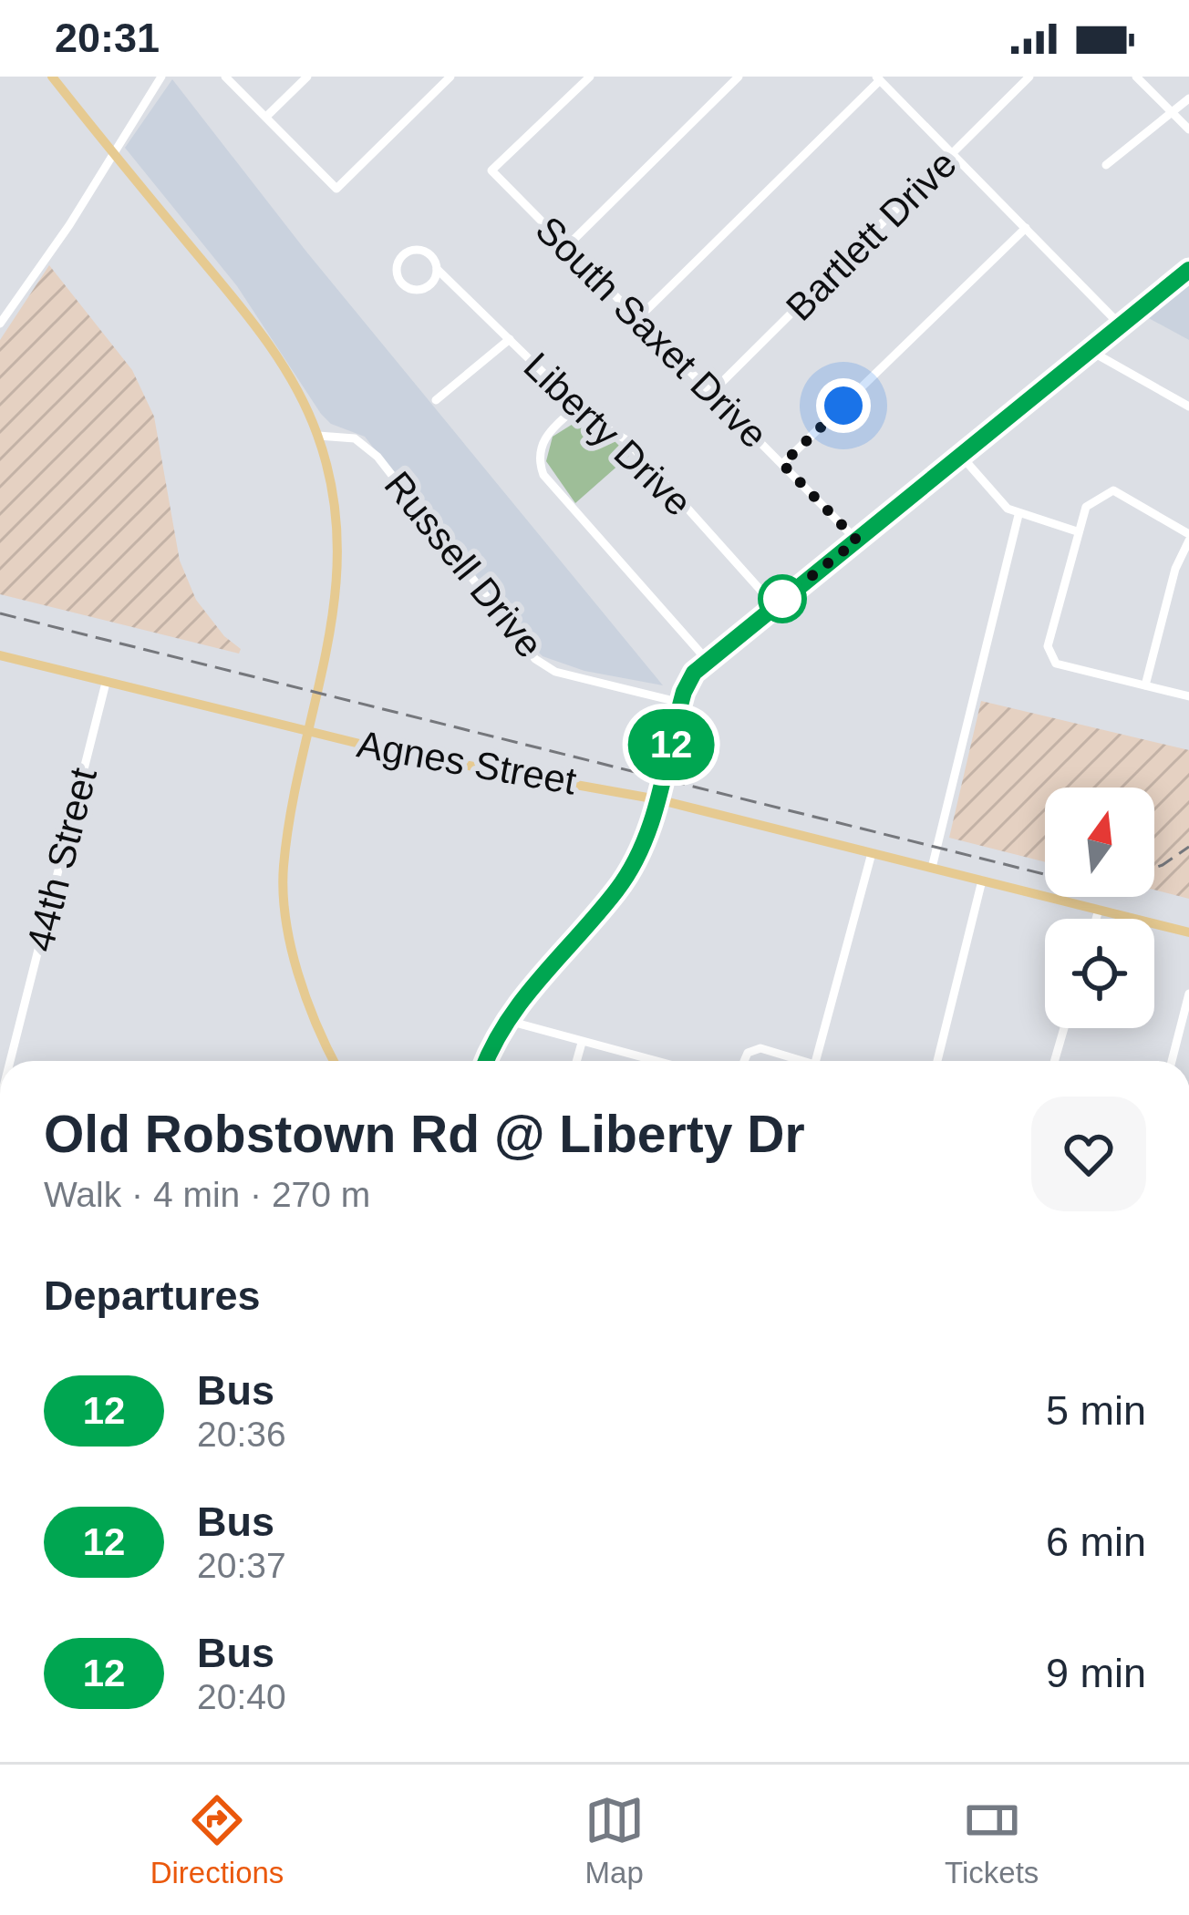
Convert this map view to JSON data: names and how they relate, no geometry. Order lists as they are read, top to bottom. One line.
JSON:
{"streets":{"main road":["Agnes Street"],"street":["Bartlett Drive","South Saxet Drive","Liberty Drive","Russell Drive","44th Street"]},"crossings":[["Bartlett Drive","South Saxet Drive"],["Agnes Street","44th Street"]],"lines":["bus line 12"],"north":"top","page":{"status":"20:31","on_map":"12","heading":[["Old Robstown Rd @ Liberty Dr","Walk · 4 min · 270 m"],"Departures"],"list":[{"mark":"12","name":"Bus","note":"20:36","value":"5 min"},{"mark":"12","name":"Bus","note":"20:37","value":"6 min"},{"mark":"12","name":"Bus","note":"20:40","value":"9 min"}],"tabs":["Directions","Map","Tickets"]}}
